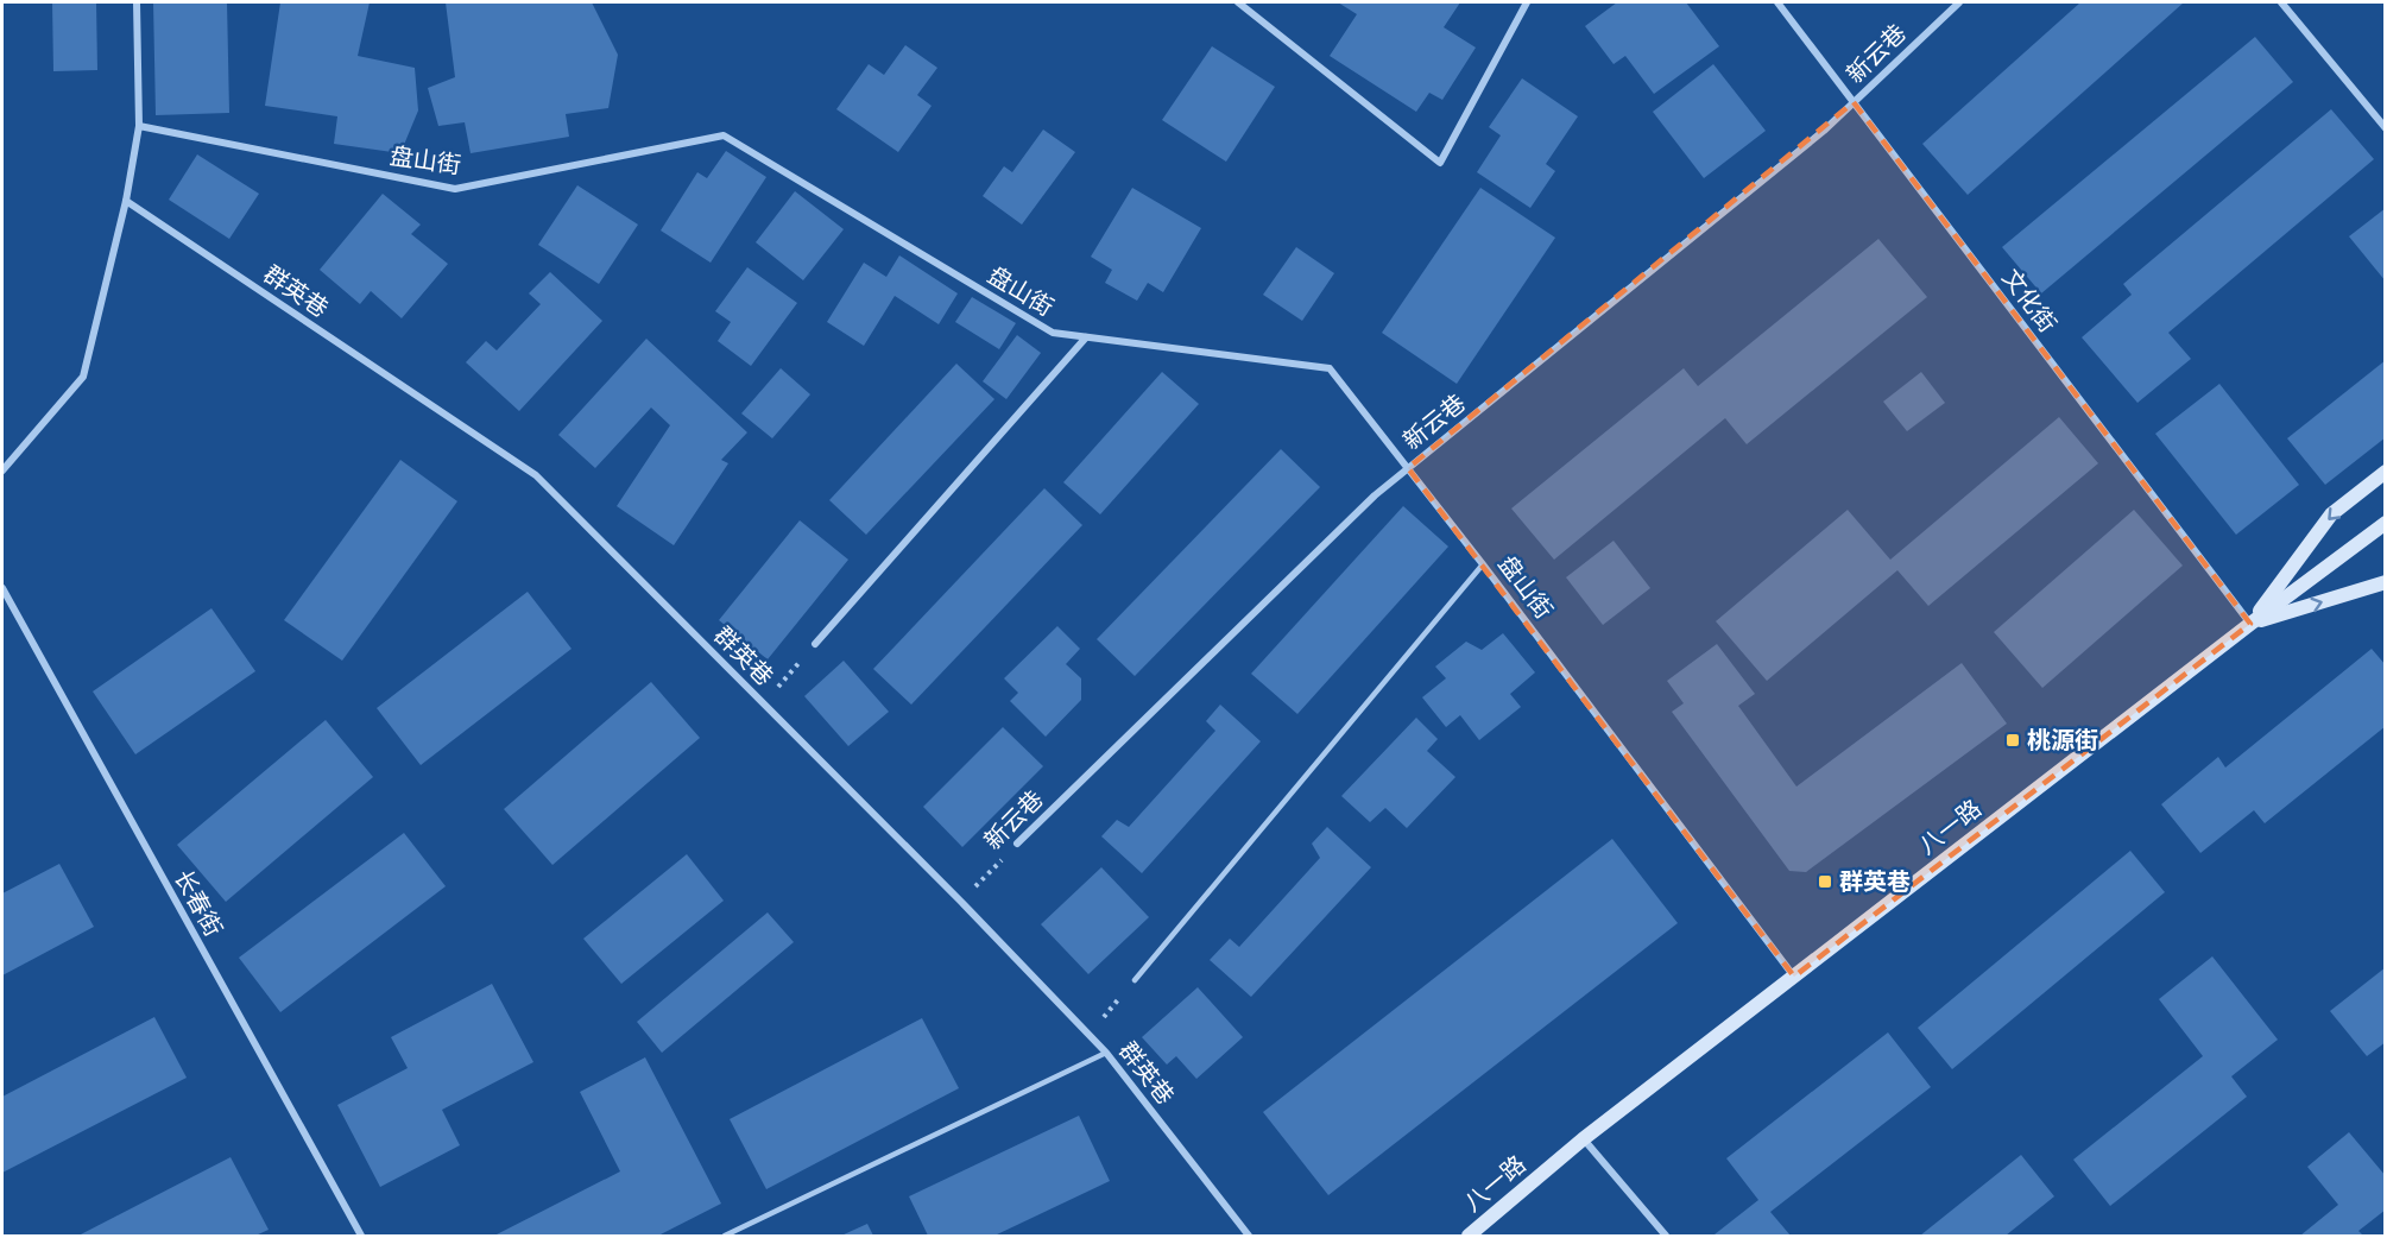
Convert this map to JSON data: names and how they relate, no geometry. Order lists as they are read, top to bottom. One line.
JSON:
{"streets":{"main road":["八一路"],"street":["新云巷","盘山街","群英巷","文化街","长春街"]},"crossings":[["新云巷","盘山街"],["新云巷","群英巷"],["新云巷","文化街"],["盘山街","八一路"],["文化街","八一路"]],"places":{"transit":["桃源街","群英巷"]}}
